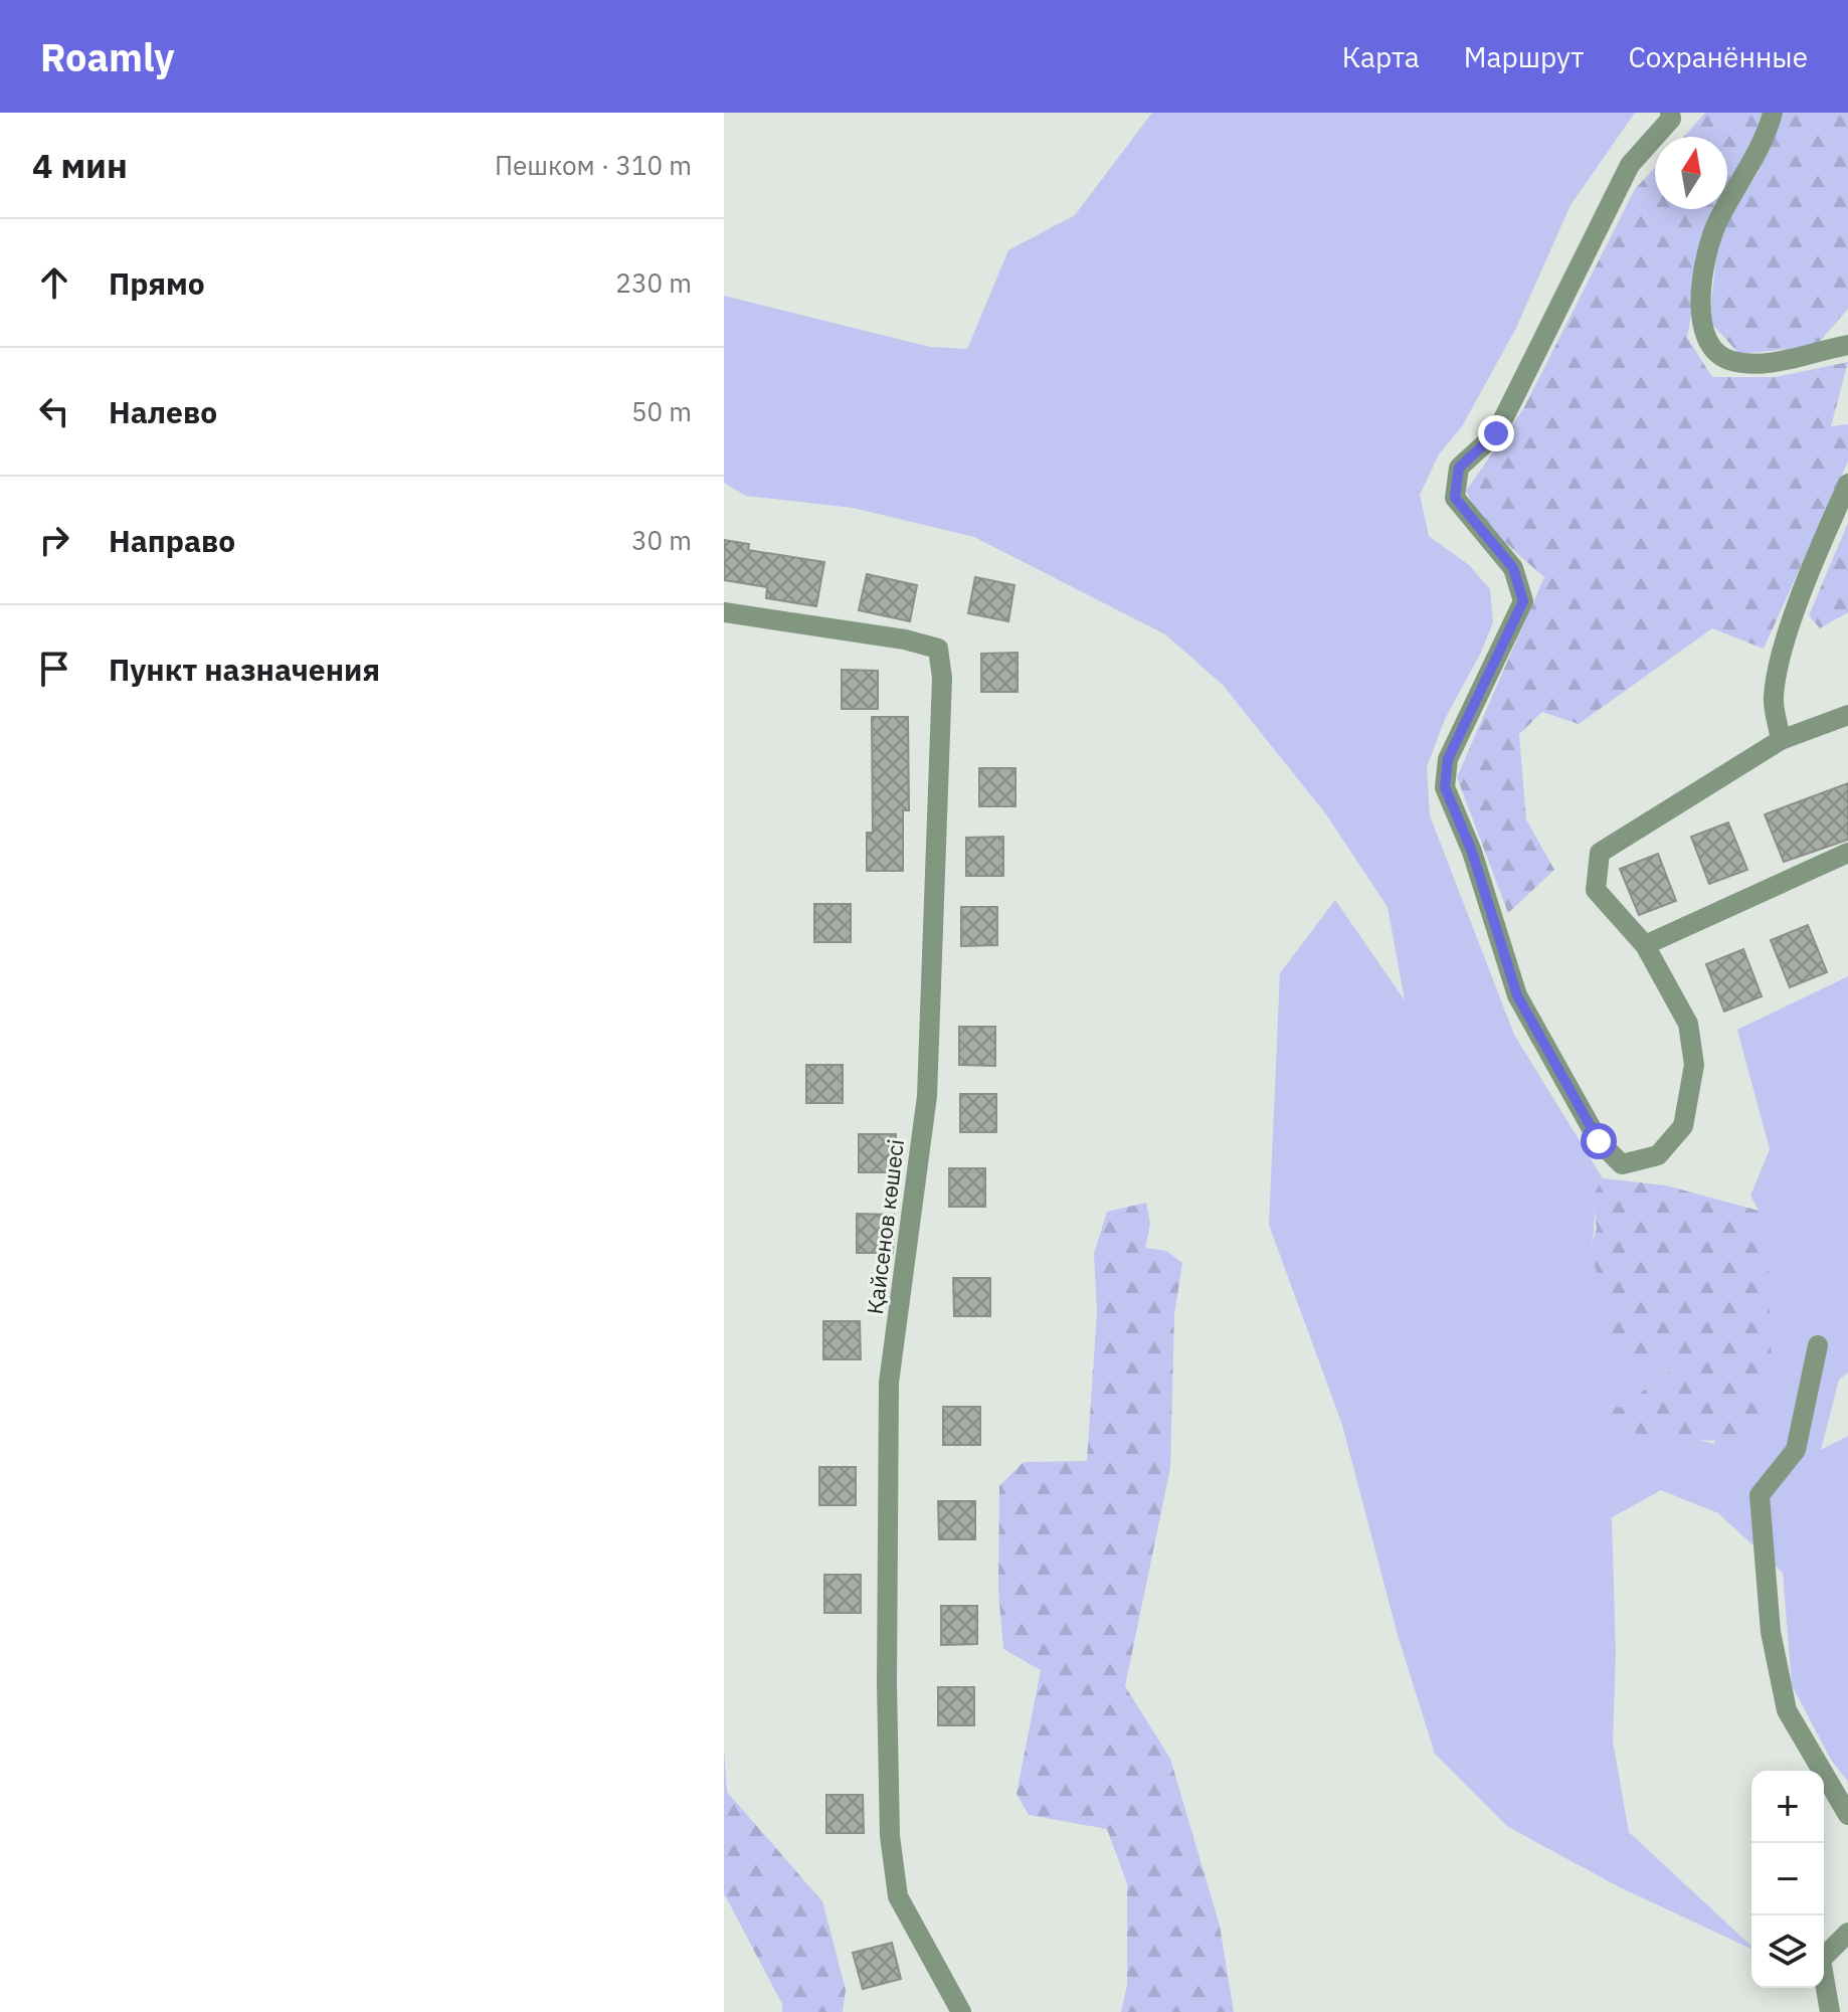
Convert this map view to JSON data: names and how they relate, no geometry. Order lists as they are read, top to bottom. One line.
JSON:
{"streets":{"street":["Қайсенов көшесі"]},"north":"top","page":{"header":"Roamly","nav":["Карта","Маршрут","Сохранённые"],"heading":["4 мин","Пешком · 310 m"],"list":[["Прямо","230 m"],["Налево","50 m"],["Направо","30 m"],"Пункт назначения"],"map_buttons":["+","−"]}}
